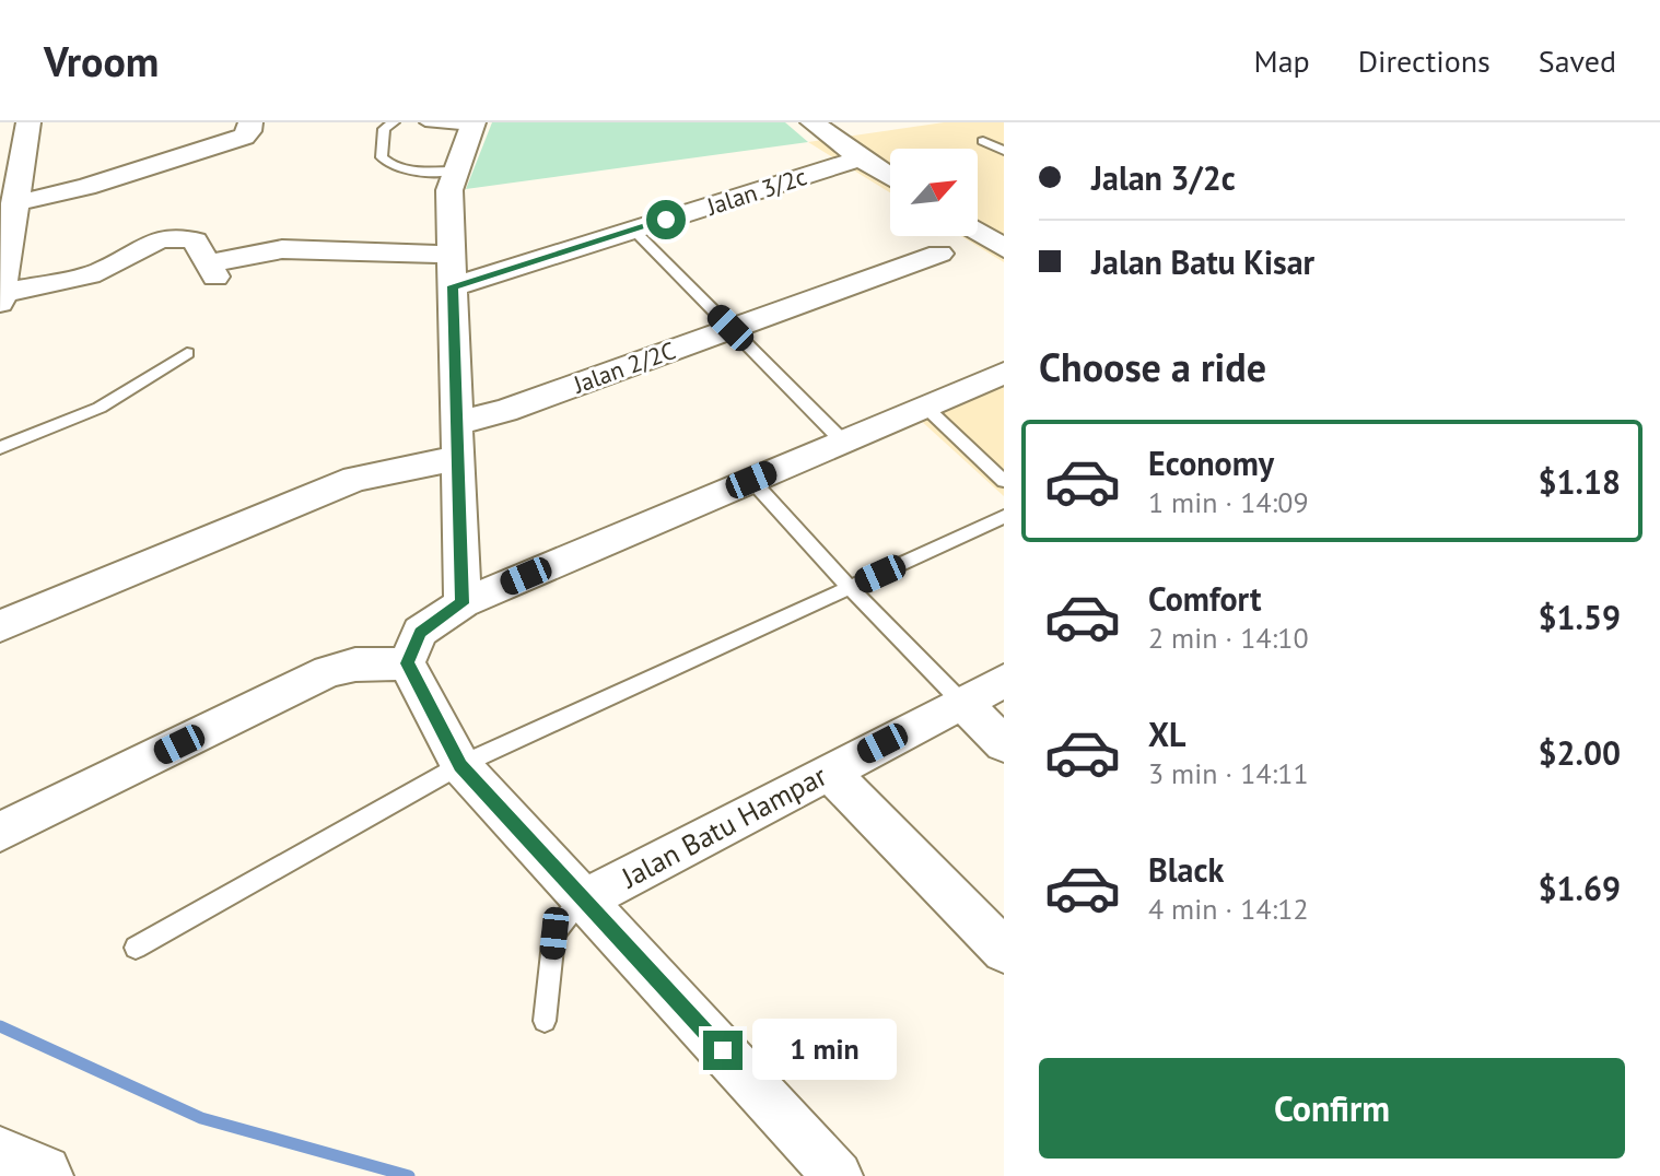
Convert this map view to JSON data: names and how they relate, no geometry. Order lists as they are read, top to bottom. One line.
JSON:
{"streets":{"street":["Jalan 3/2c","Jalan 2/2C","Jalan Batu Hampar"]},"north":"top right","page":{"header":"Vroom","nav":["Map","Directions","Saved"],"banner":["Jalan 3/2c","Jalan Batu Kisar"],"heading":"Choose a ride","list":[{"name":"Economy","note":"1 min · 14:09","value":"$1.18"},{"name":"Comfort","note":"2 min · 14:10","value":"$1.59"},{"name":"XL","note":"3 min · 14:11","value":"$2.00"},{"name":"Black","note":"4 min · 14:12","value":"$1.69"}],"bubble":"1 min","buttons":"Confirm"}}
